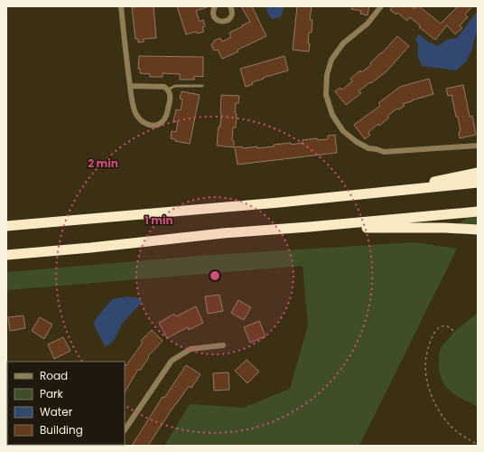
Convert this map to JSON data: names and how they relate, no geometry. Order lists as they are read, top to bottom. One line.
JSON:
{"legend":["Road","Park","Water","Building"],"rings":["2 min","1 min"]}
